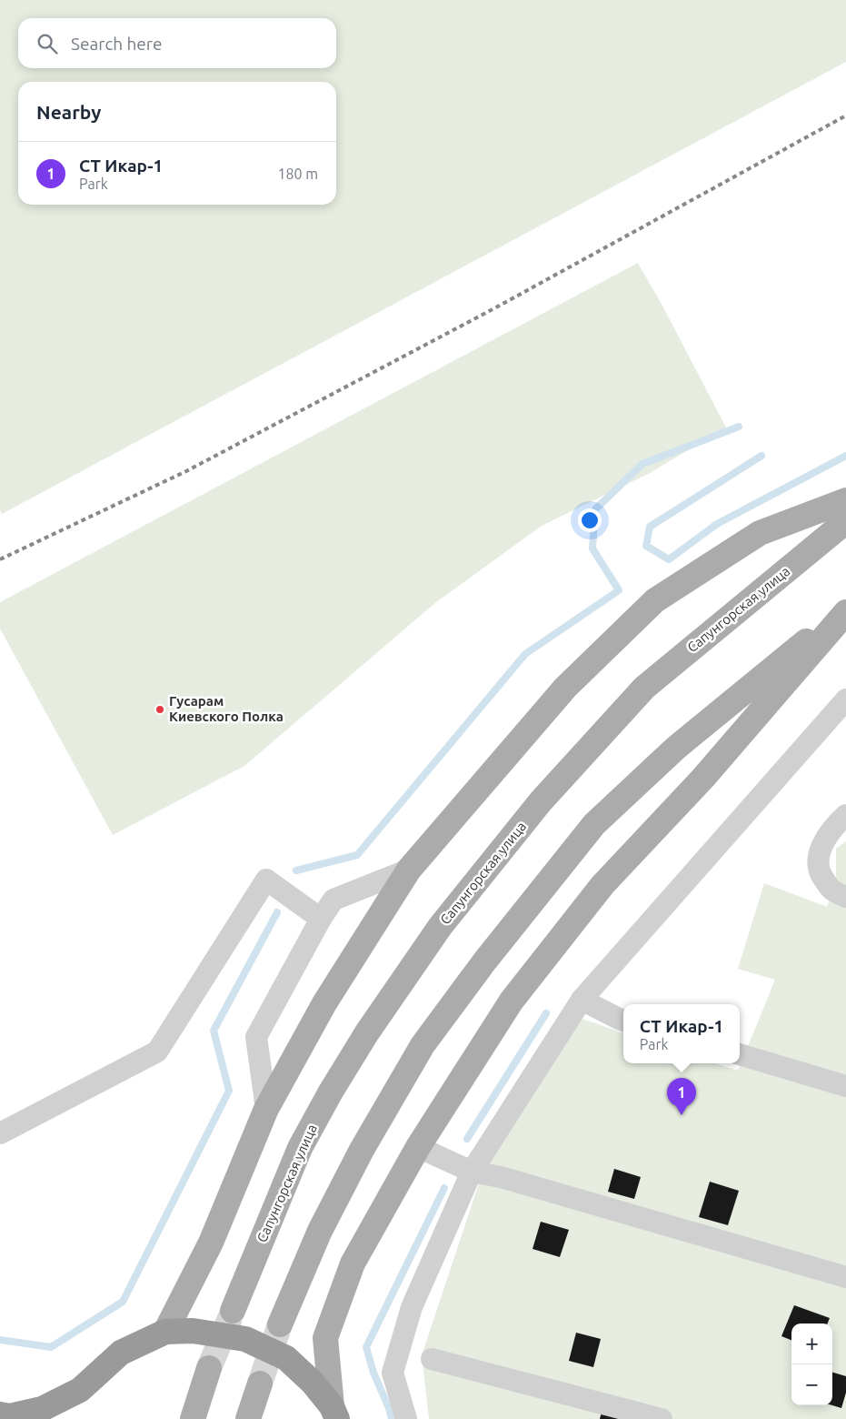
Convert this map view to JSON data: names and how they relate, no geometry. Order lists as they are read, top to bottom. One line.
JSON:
{"streets":{"main road":["Сапунгорская улица"]},"places":["Гусарам Киевского Полка"],"page":{"search":"Search here","heading":"Nearby","list":[{"mark":"1","name":"СТ Икар-1","note":"Park","value":"180 m"}],"popup":["СТ Икар-1","Park"],"pins":"1","map_buttons":["+","−"]}}
